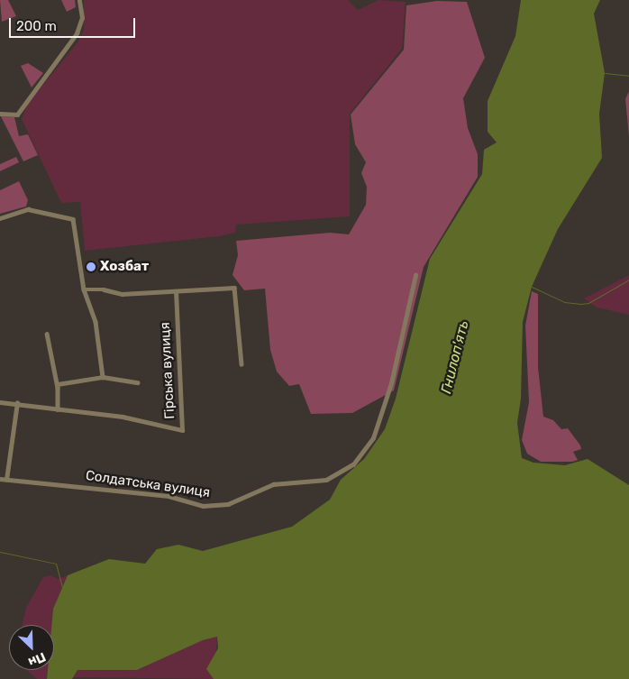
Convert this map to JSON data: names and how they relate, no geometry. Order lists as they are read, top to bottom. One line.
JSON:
{"streets":{"street":["Гірська вулиця","Солдатська вулиця"]},"water":["Гнилоп'ять"],"places":["Хозбат"],"scale_bar":"200 m","north":"bottom right"}
